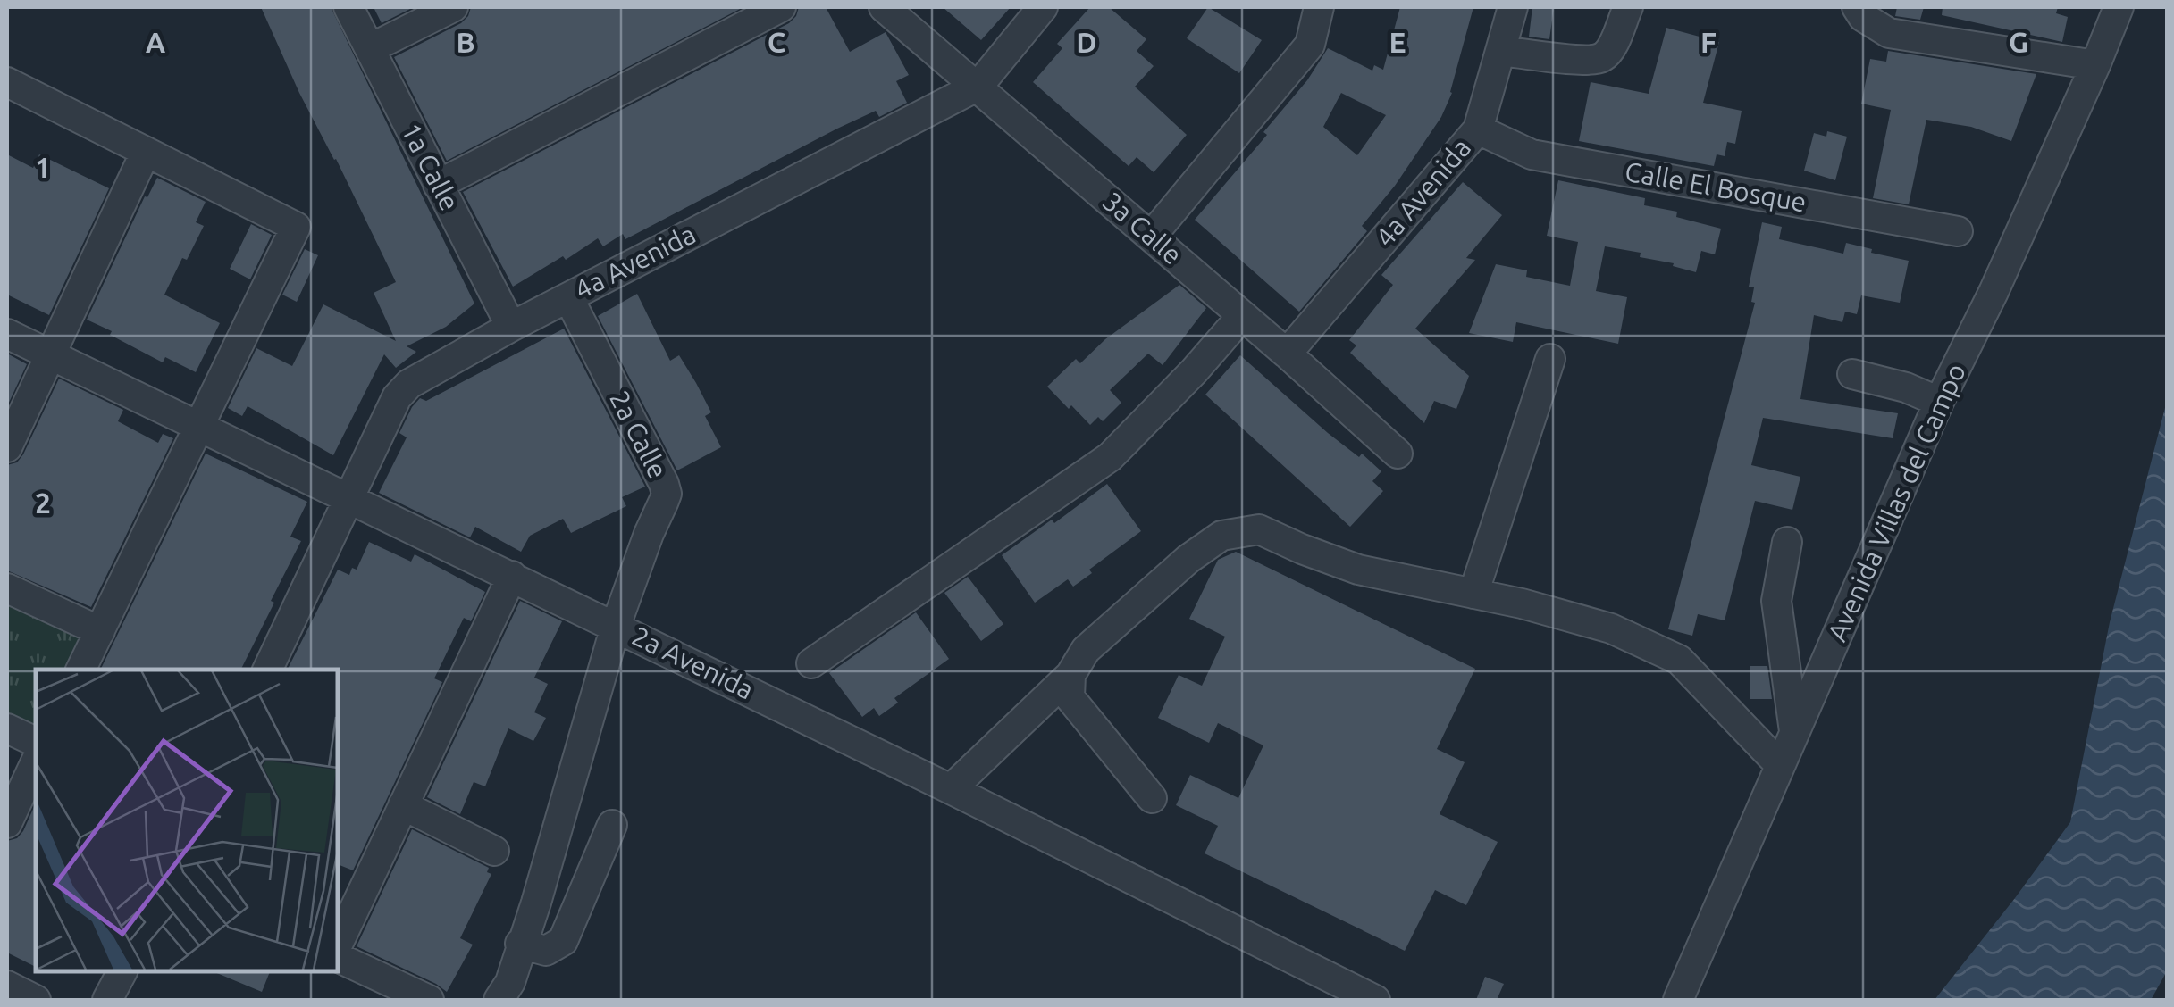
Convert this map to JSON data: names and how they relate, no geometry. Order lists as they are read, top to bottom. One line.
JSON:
{"streets":{"street":["1a Calle","Calle El Bosque","4a Avenida","3a Calle","2a Calle","Avenida Villas del Campo","2a Avenida"]},"crossings":[["1a Calle","4a Avenida"],["Calle El Bosque","4a Avenida"],["4a Avenida","3a Calle"],["4a Avenida","2a Calle"],["4a Avenida","2a Avenida"],["2a Calle","2a Avenida"]],"grid":{"columns":["A","B","C","D","E","F","G"],"rows":["1","2"]}}
